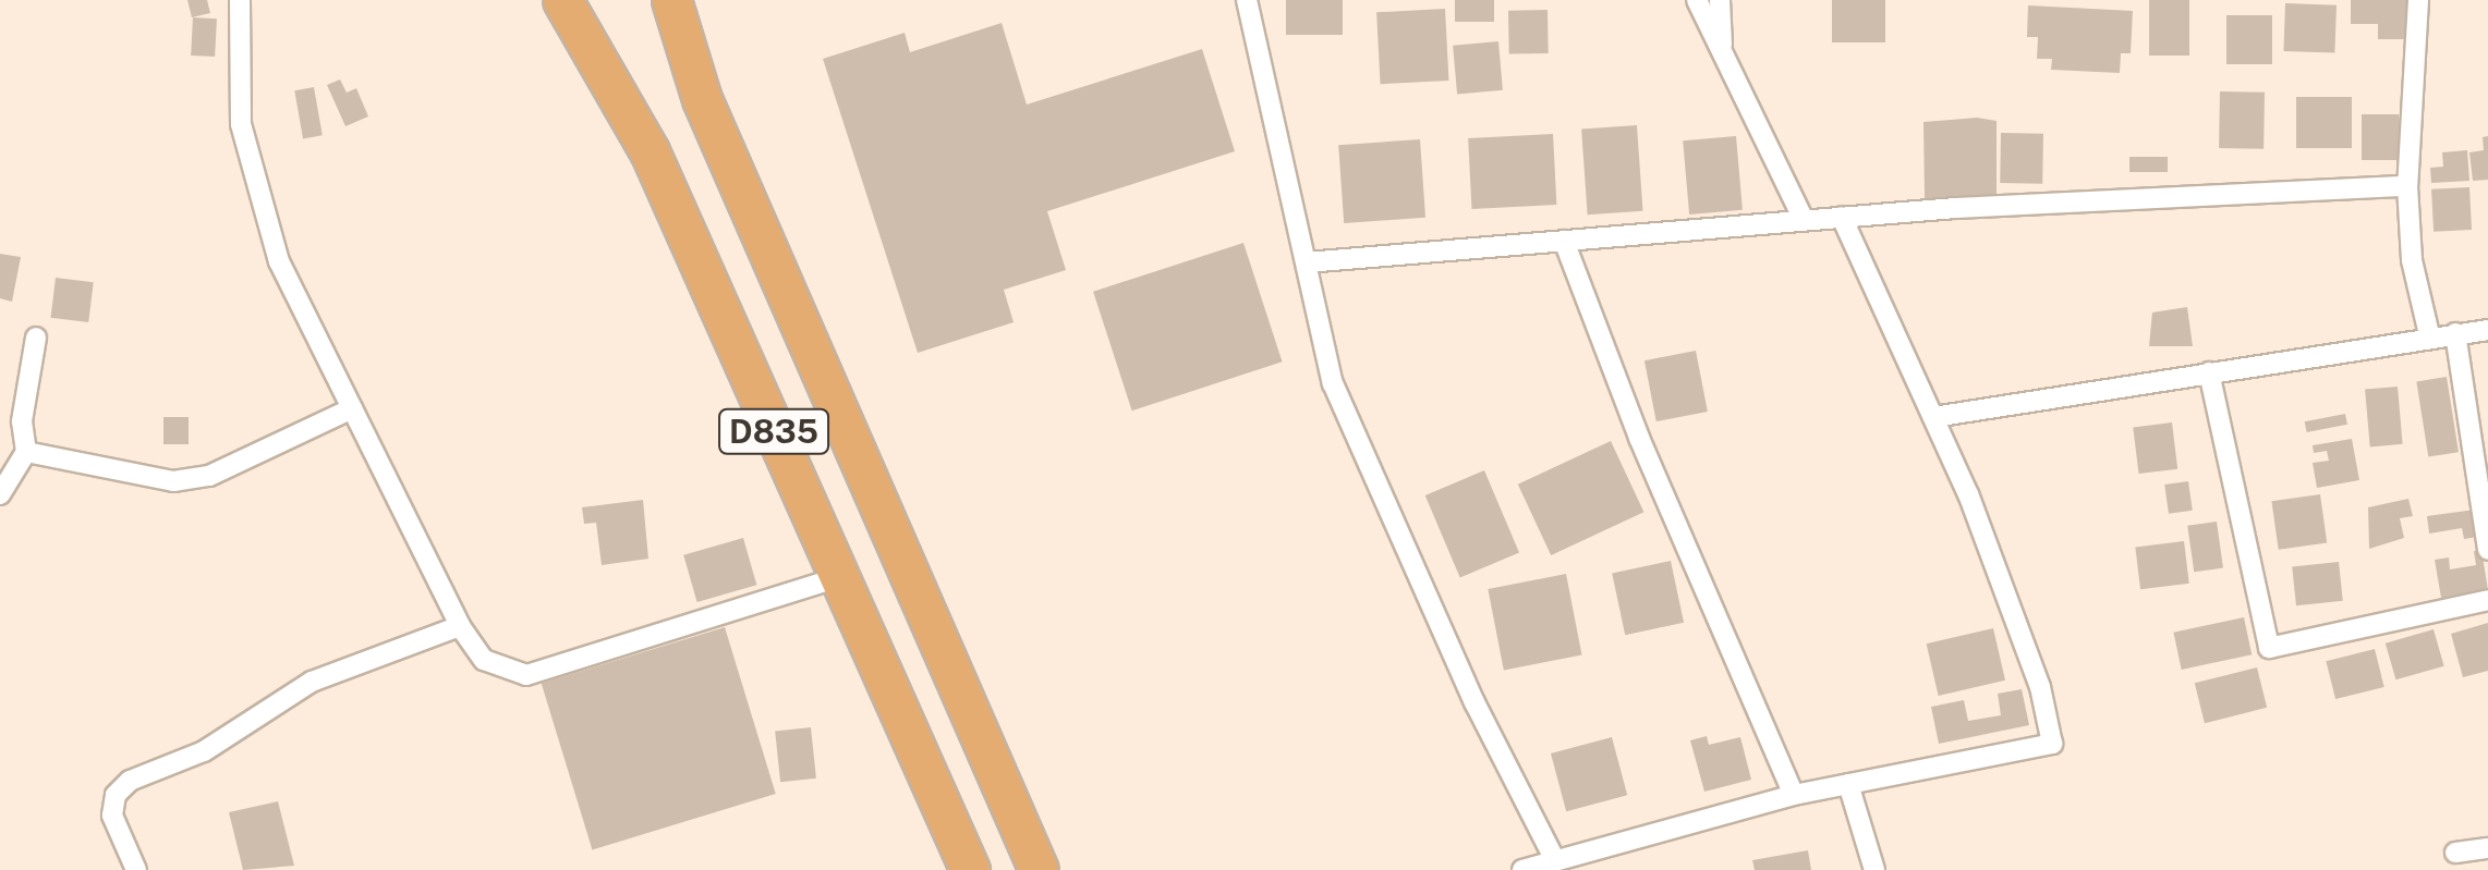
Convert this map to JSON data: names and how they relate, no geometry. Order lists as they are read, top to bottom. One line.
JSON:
{"streets":{"highway":["D835"]}}
